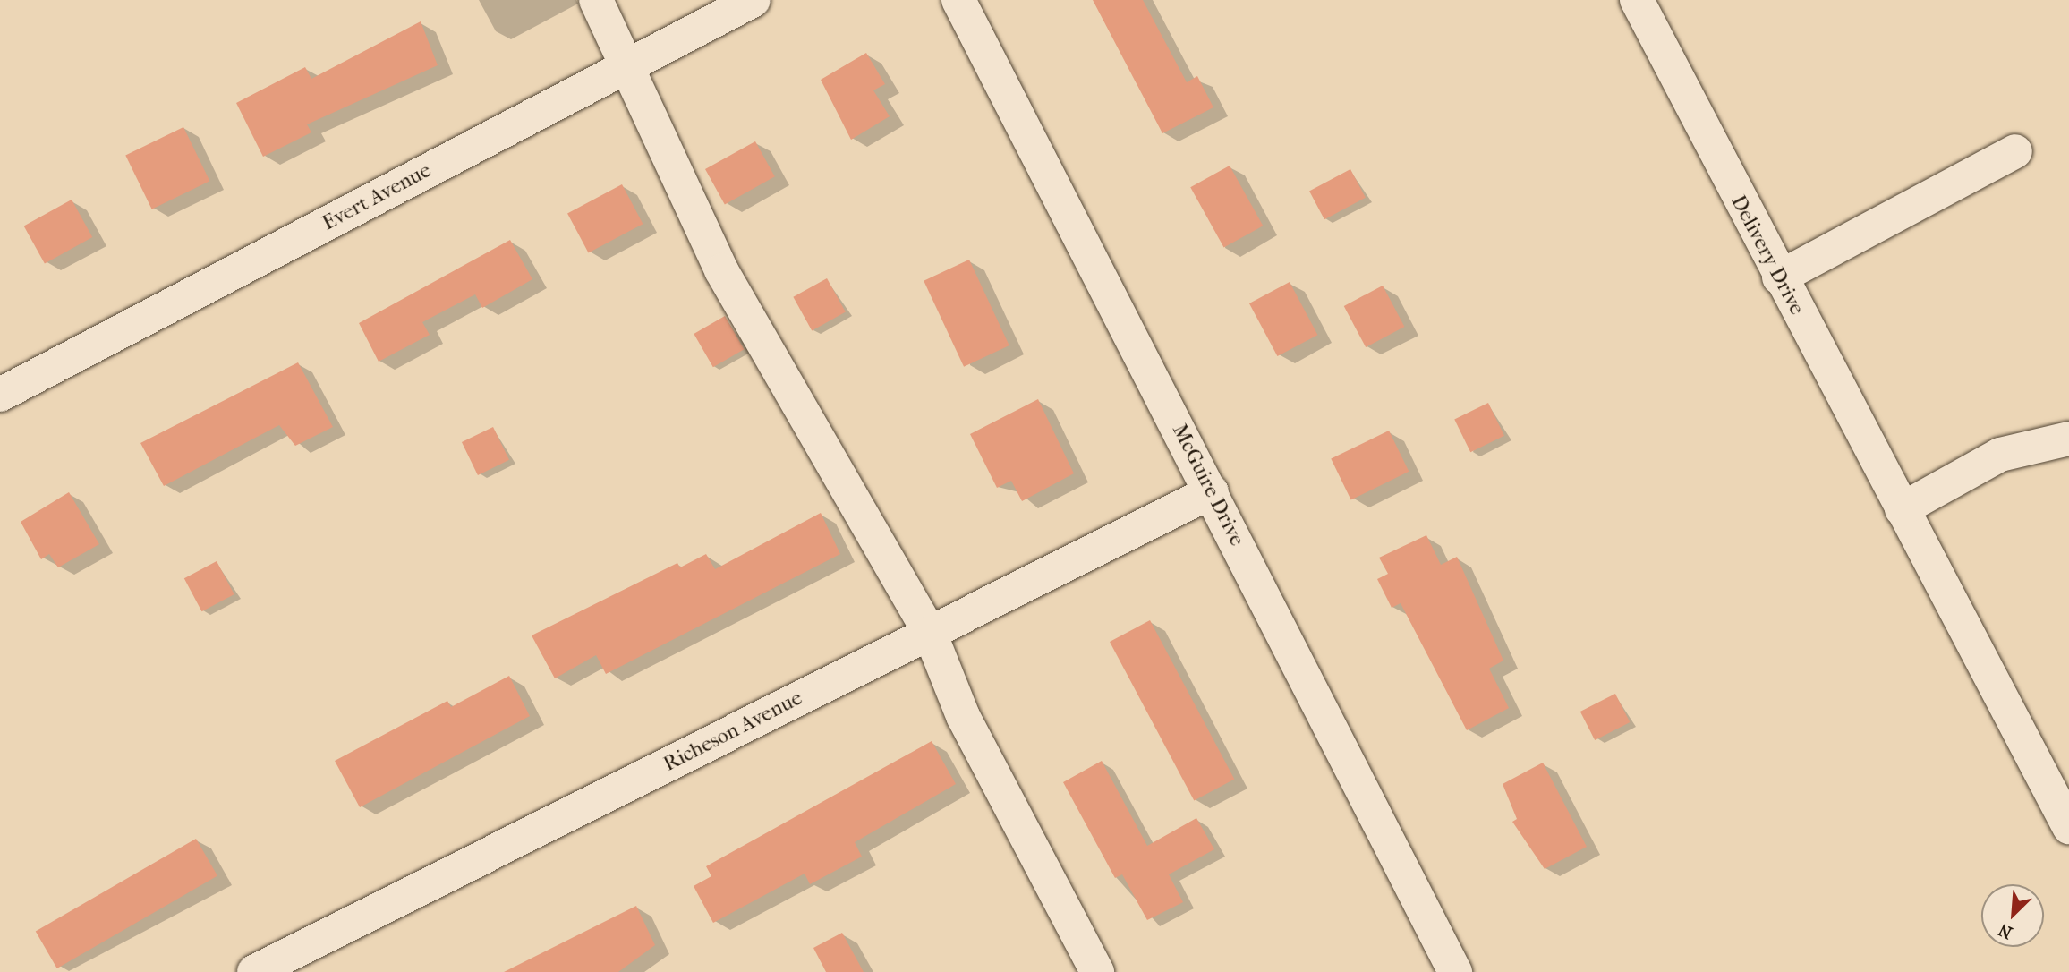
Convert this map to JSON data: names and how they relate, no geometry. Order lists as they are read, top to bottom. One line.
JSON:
{"streets":{"street":["Evert Avenue","Delivery Drive","McGuire Drive","Richeson Avenue"]},"crossings":[["McGuire Drive","Richeson Avenue"]],"north":"bottom left"}
